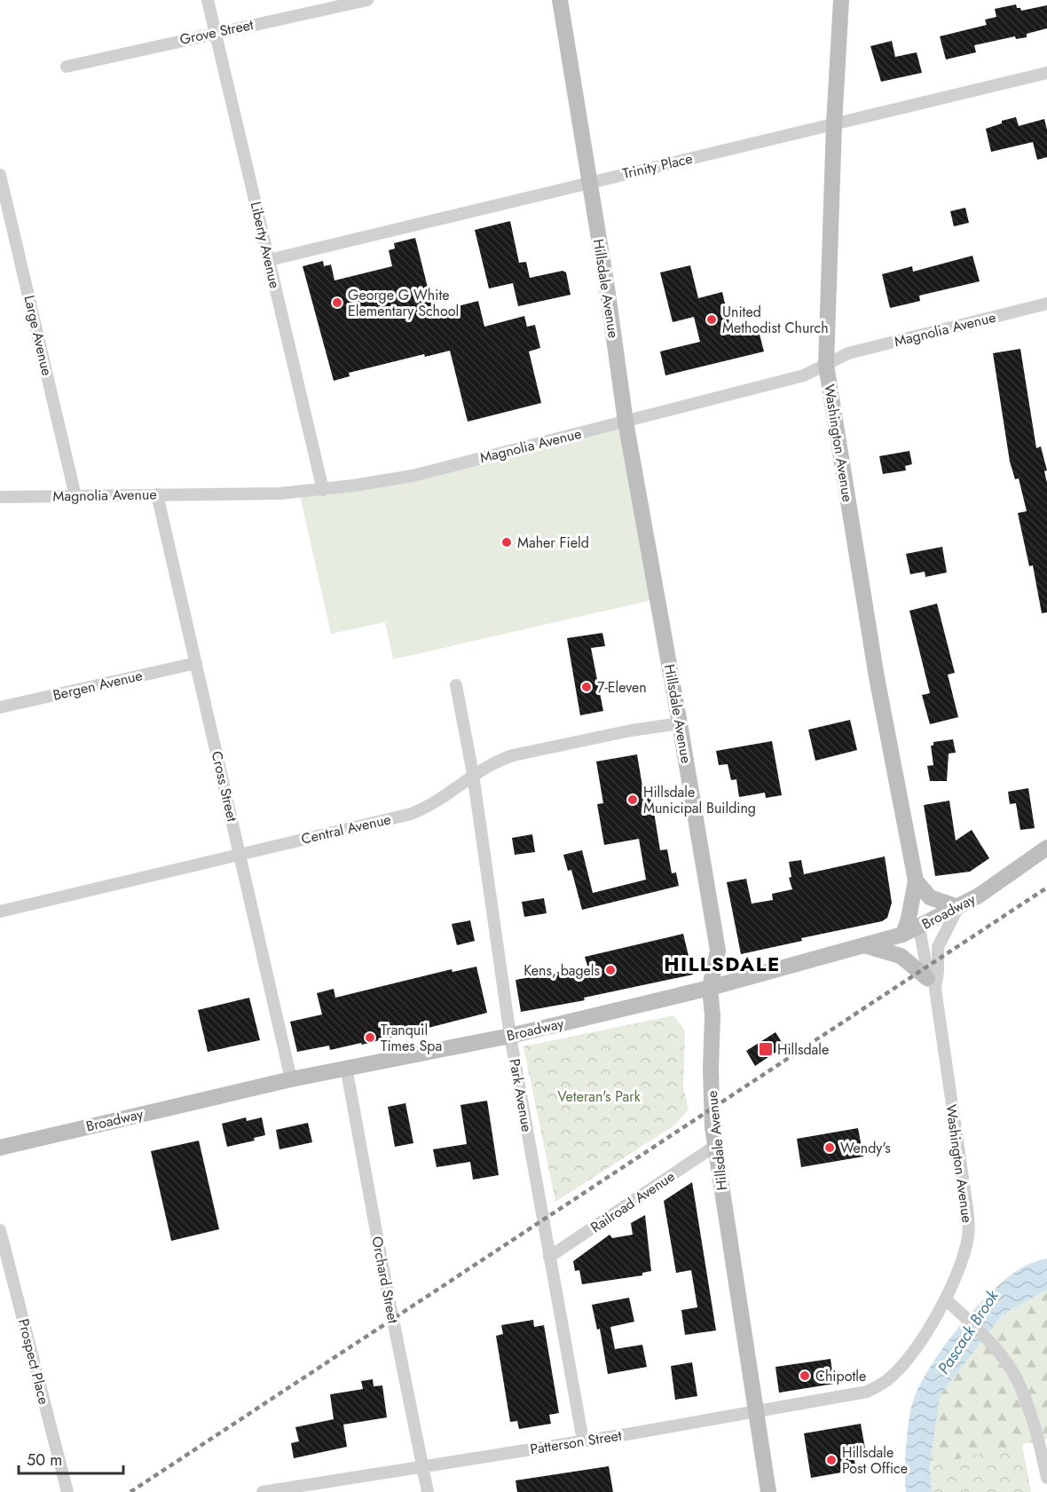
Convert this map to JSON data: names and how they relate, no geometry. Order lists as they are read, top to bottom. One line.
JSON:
{"streets":{"street":["Grove Street","Trinity Place","Liberty Avenue","Hillsdale Avenue","Magnolia Avenue","Large Avenue","Washington Avenue","Bergen Avenue","Cross Street","Central Avenue","Broadway","Park Avenue","Railroad Avenue","Orchard Street","Prospect Place","Patterson Street"]},"crossings":[["Grove Street","Liberty Avenue"],["Trinity Place","Liberty Avenue"],["Trinity Place","Hillsdale Avenue"],["Trinity Place","Washington Avenue"],["Liberty Avenue","Magnolia Avenue"],["Hillsdale Avenue","Magnolia Avenue"],["Hillsdale Avenue","Central Avenue"],["Hillsdale Avenue","Broadway"],["Hillsdale Avenue","Railroad Avenue"],["Hillsdale Avenue","Patterson Street"],["Magnolia Avenue","Large Avenue"],["Magnolia Avenue","Washington Avenue"],["Magnolia Avenue","Cross Street"],["Washington Avenue","Broadway"],["Washington Avenue","Patterson Street"],["Bergen Avenue","Cross Street"],["Cross Street","Central Avenue"],["Cross Street","Broadway"],["Central Avenue","Park Avenue"],["Broadway","Park Avenue"],["Broadway","Orchard Street"],["Park Avenue","Railroad Avenue"],["Park Avenue","Patterson Street"],["Orchard Street","Patterson Street"]],"districts":["HILLSDALE"],"water":["Pascack Brook"],"parks":["Veteran's Park"],"places":{"other":["George G White Elementary School","United Methodist Church","Maher Field","7-Eleven","Hillsdale Municipal Building","Kens, bagels","Tranquil Times Spa","Wendy's","Chipotle","Hillsdale Post Office"],"transit":["Hillsdale"]},"scale_bar":"50 m"}
